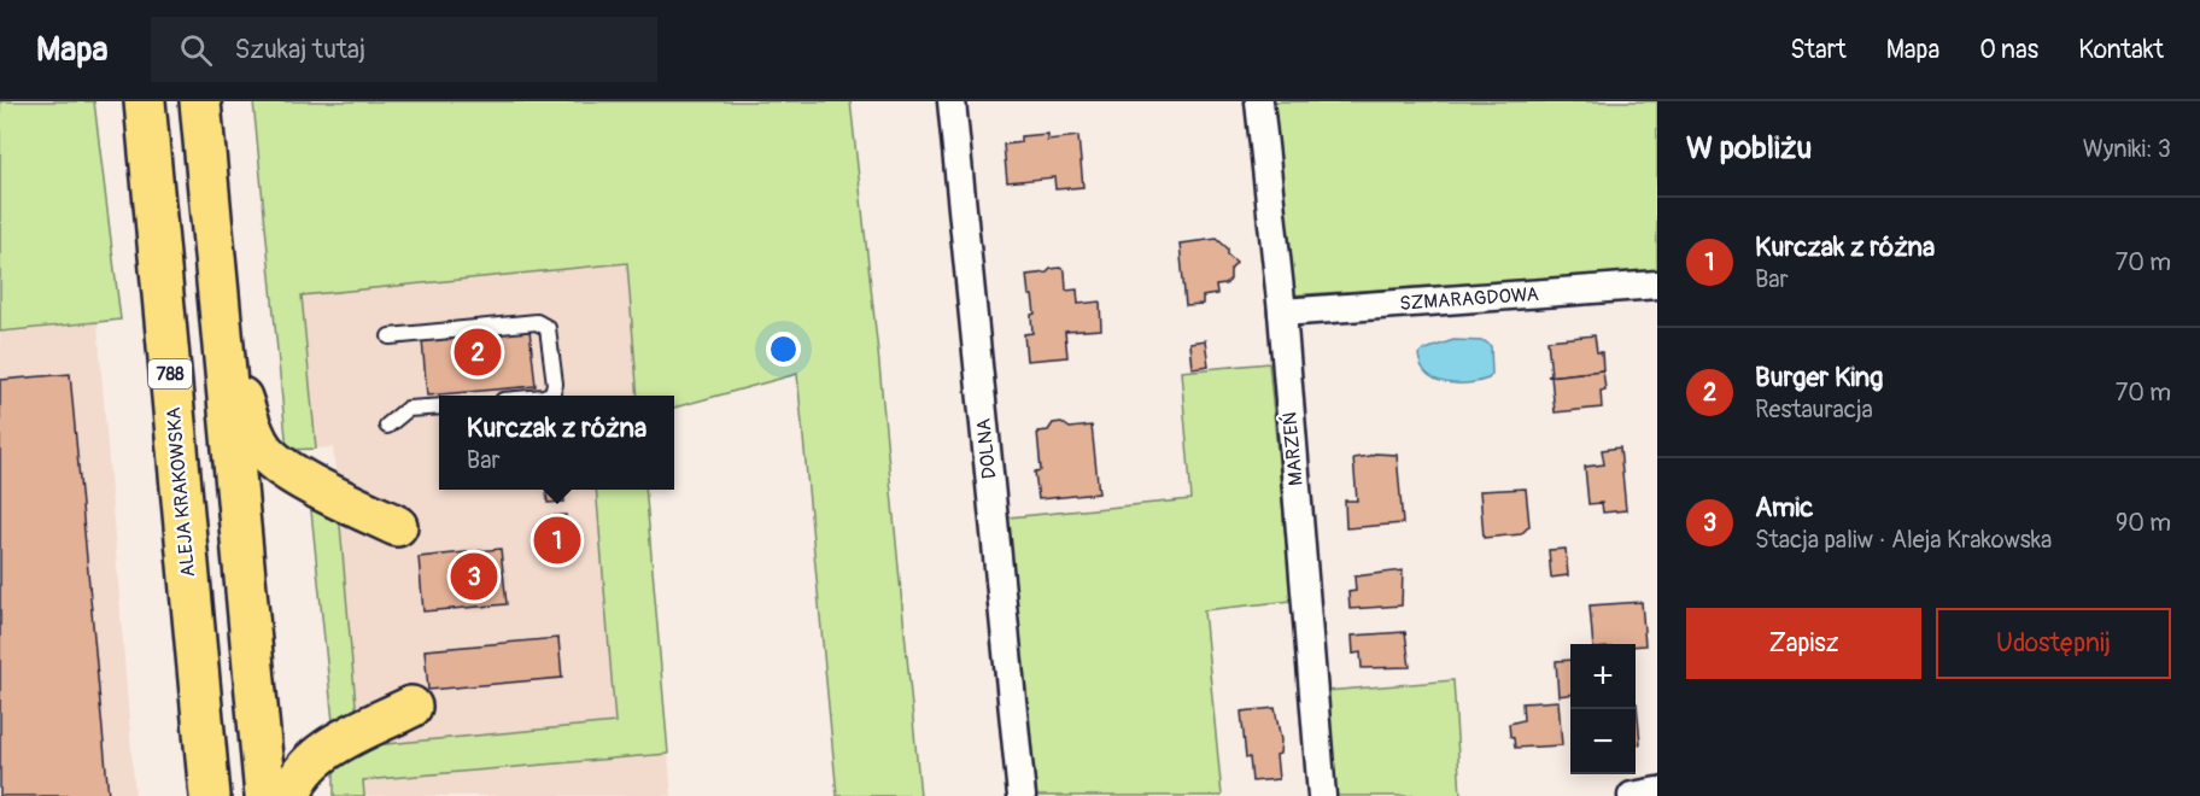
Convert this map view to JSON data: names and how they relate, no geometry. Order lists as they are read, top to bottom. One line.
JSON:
{"streets":{"main road":["788","ALEJA KRAKOWSKA"],"street":["SZMARAGDOWA","DOLNA","MARZEŃ"]},"crossings":[["SZMARAGDOWA","MARZEŃ"]],"page":{"header":"Mapa","search":"Szukaj tutaj","nav":["Start","Mapa","O nas","Kontakt"],"heading":["W pobliżu","Wyniki: 3"],"list":[{"mark":"1","name":"Kurczak z różna","note":"Bar","value":"70 m"},{"mark":"2","name":"Burger King","note":"Restauracja","value":"70 m"},{"mark":"3","name":"Amic","note":"Stacja paliw · Aleja Krakowska","value":"90 m"}],"pins":["2","1","3"],"popup":["Kurczak z różna","Bar"],"buttons":["Zapisz","Udostępnij"],"map_buttons":["+","−"]}}
